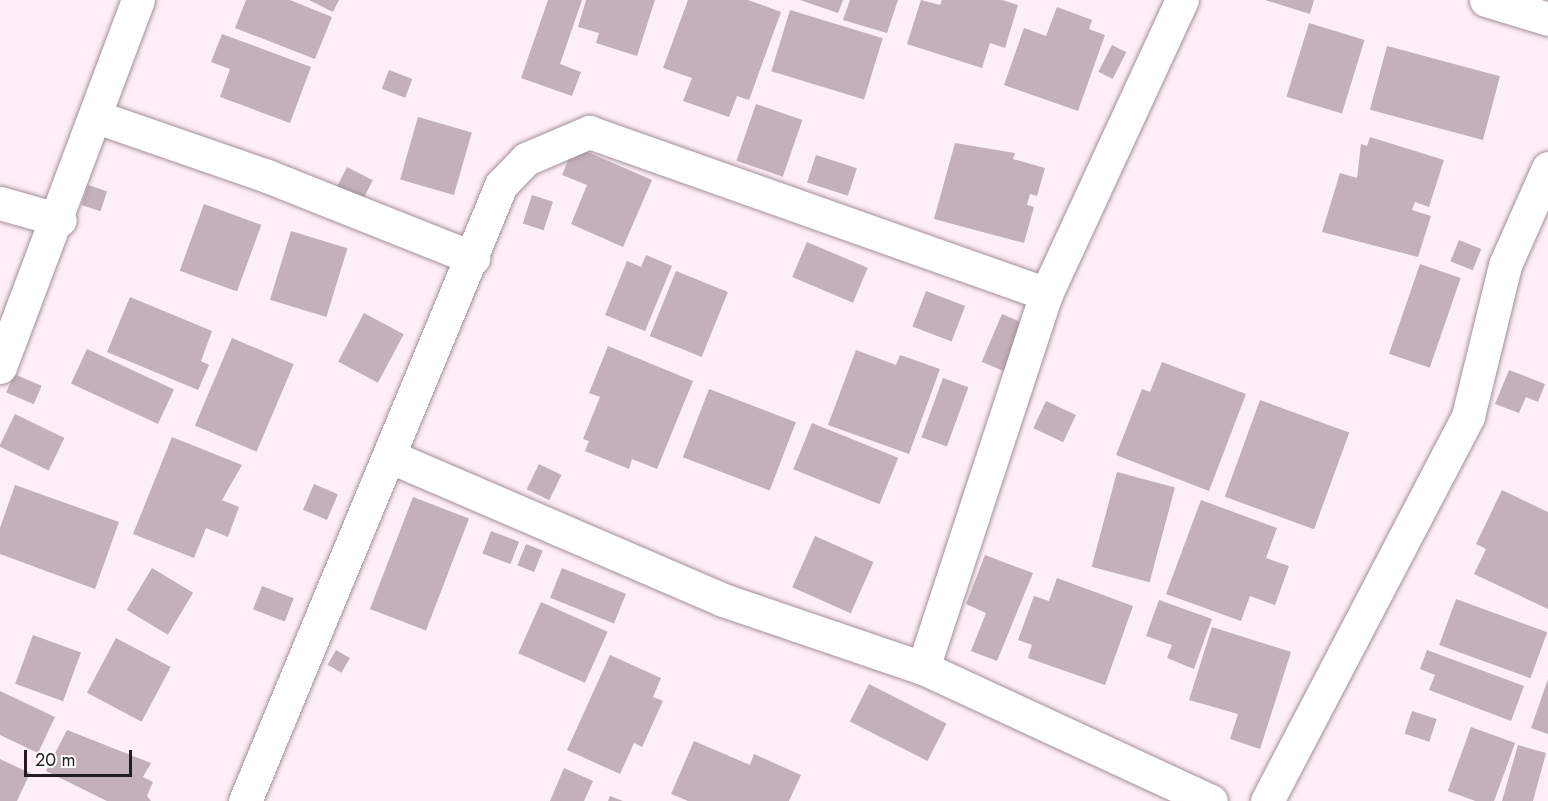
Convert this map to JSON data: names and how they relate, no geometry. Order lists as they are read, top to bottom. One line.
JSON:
{"scale_bar":"20 m"}
